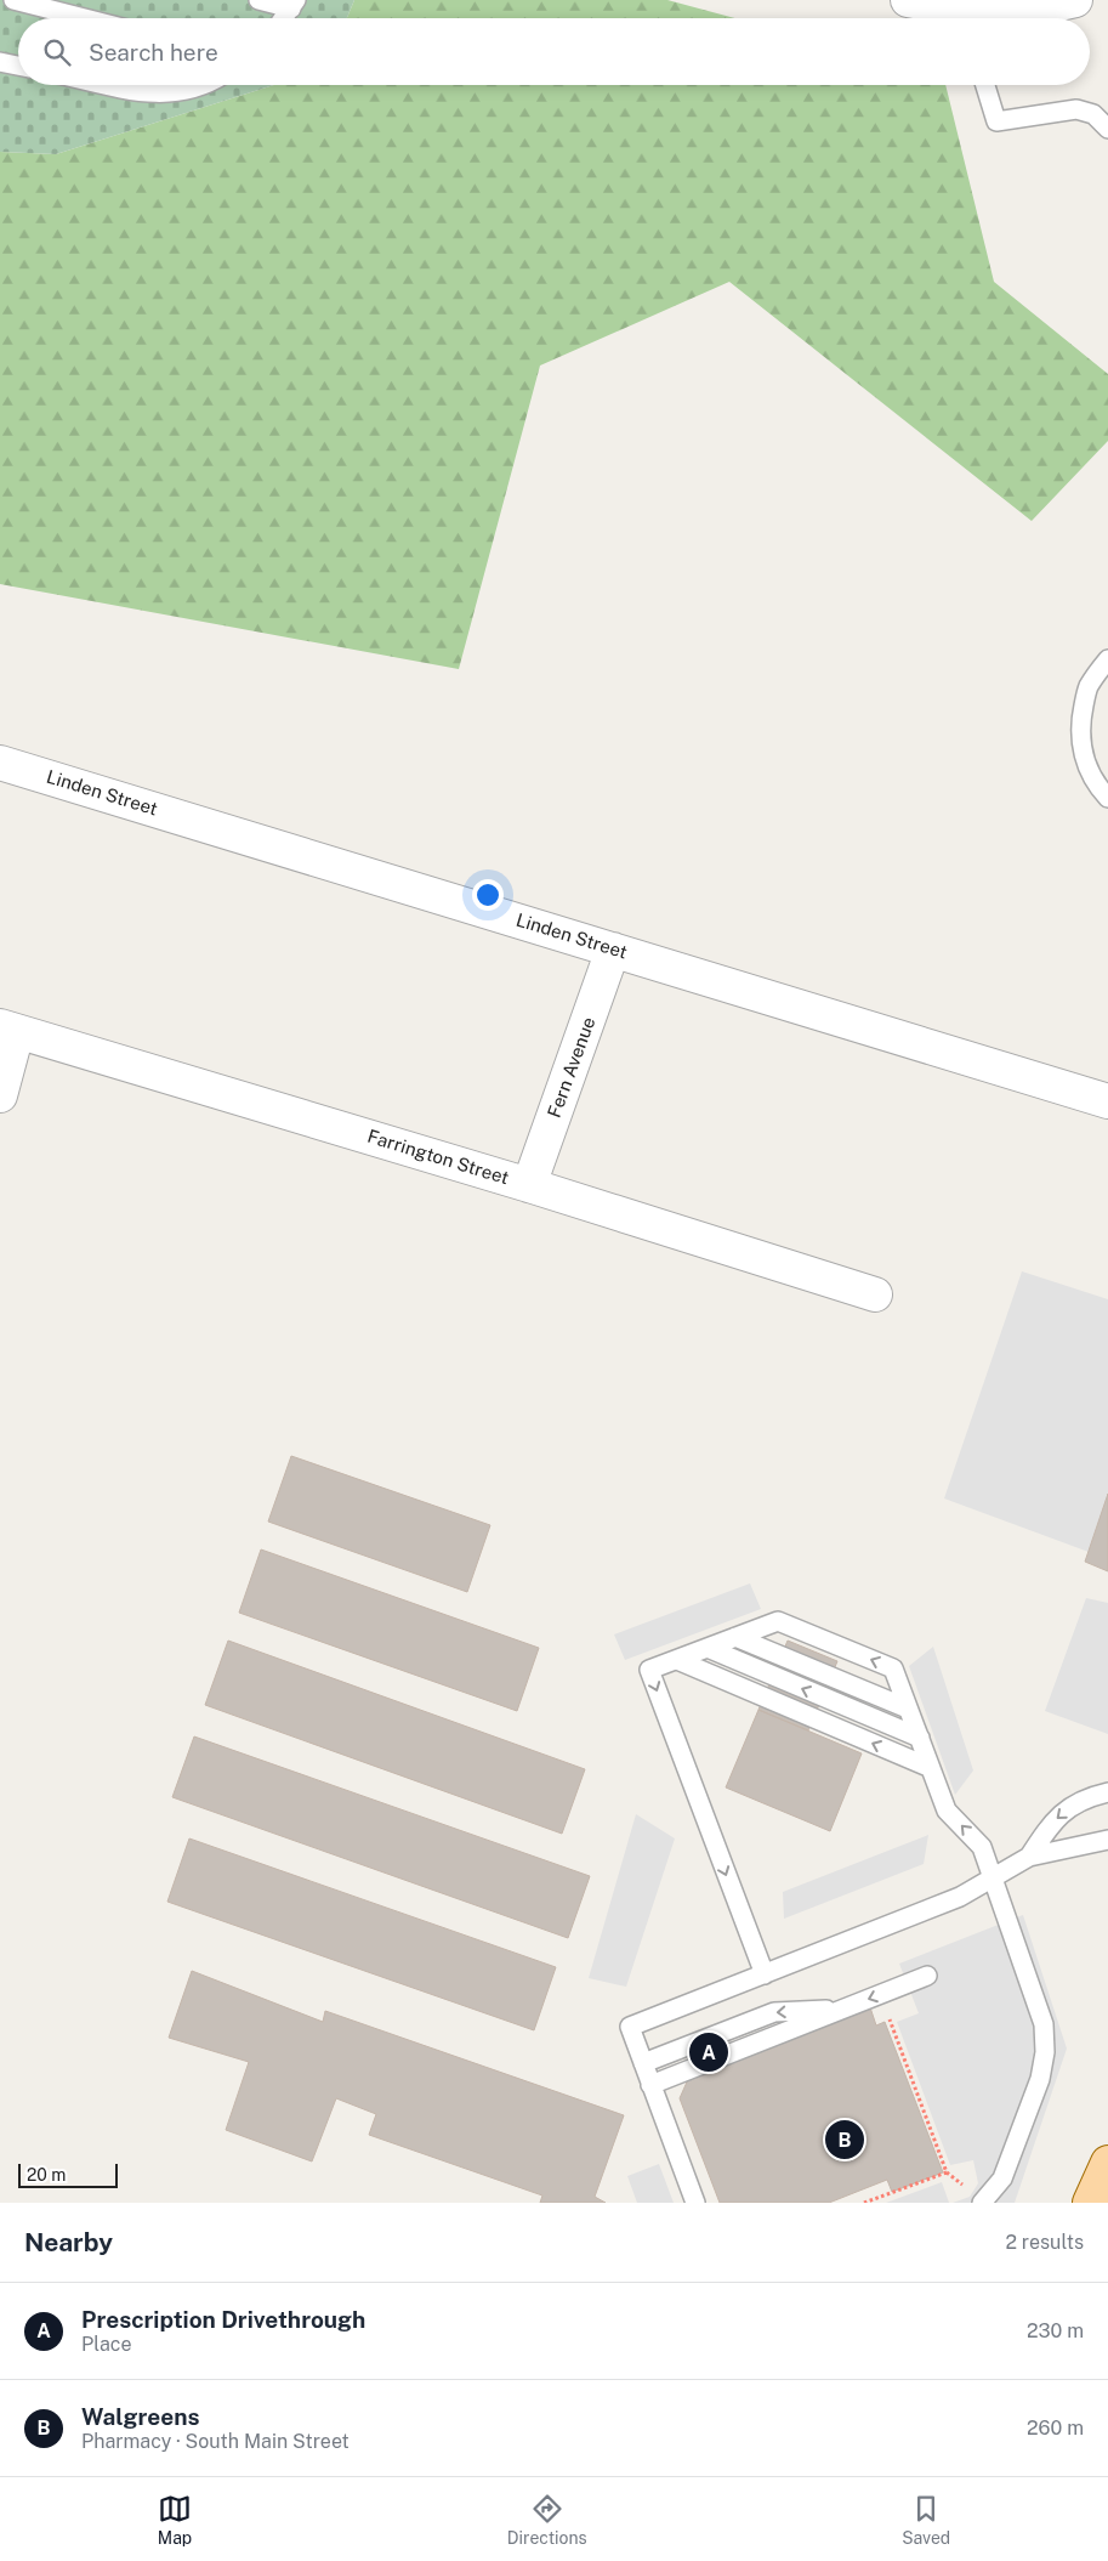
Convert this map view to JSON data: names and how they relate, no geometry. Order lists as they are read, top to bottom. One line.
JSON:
{"streets":{"street":["Linden Street","Fern Avenue","Farrington Street"]},"crossings":[["Linden Street","Fern Avenue"],["Fern Avenue","Farrington Street"]],"scale_bar":"20 m","page":{"search":"Search here","pins":["A","B"],"scale":"20 m","heading":["Nearby","2 results"],"list":[{"mark":"A","name":"Prescription Drivethrough","note":"Place","value":"230 m"},{"mark":"B","name":"Walgreens","note":"Pharmacy · South Main Street","value":"260 m"}],"nav":["Map","Directions","Saved"]}}
